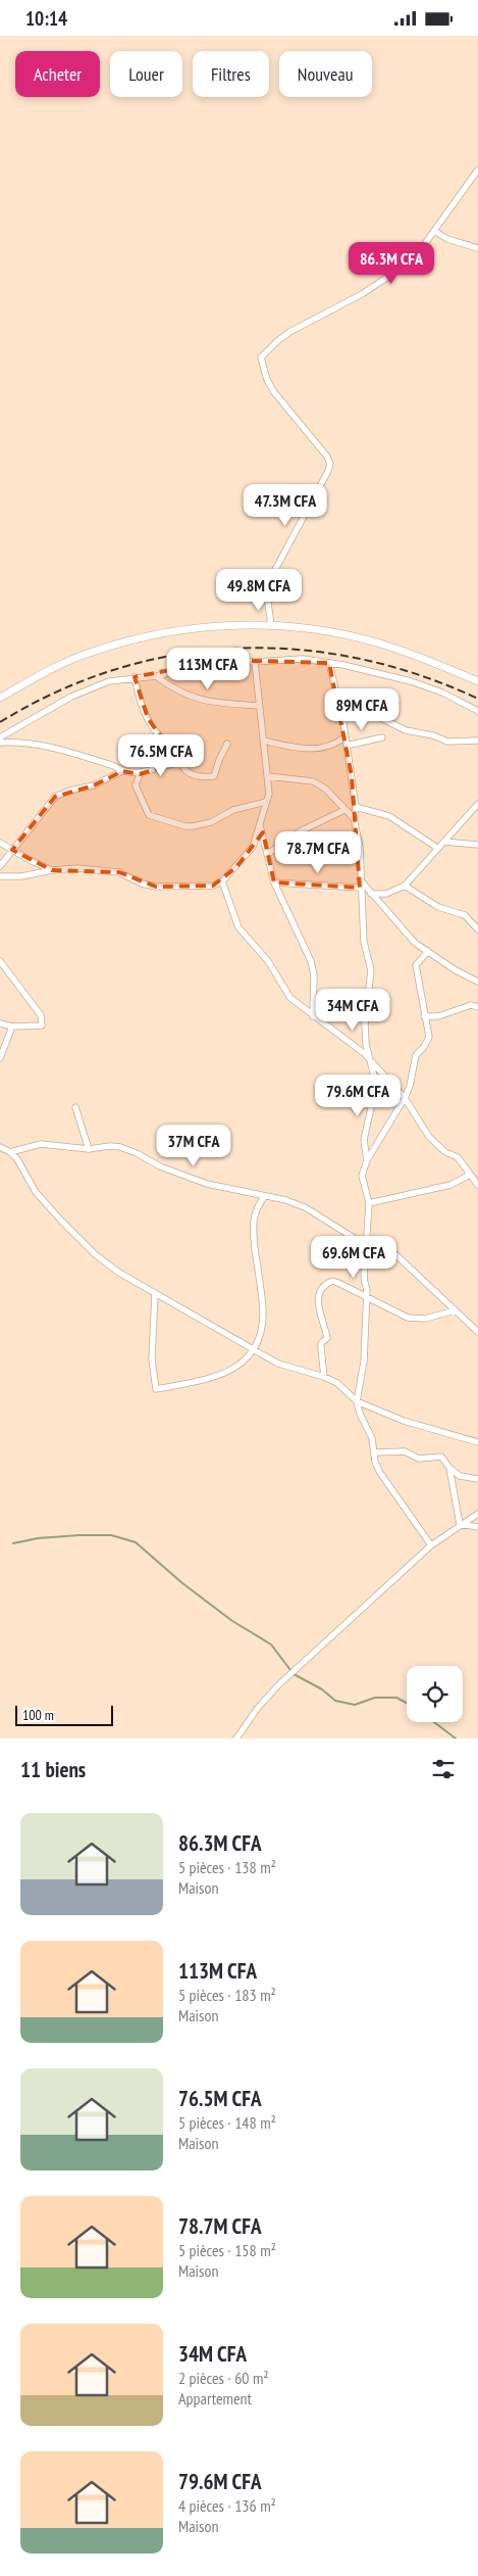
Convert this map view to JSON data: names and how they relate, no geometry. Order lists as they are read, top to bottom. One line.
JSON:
{"scale_bar":"100 m","page":{"status":"10:14","chip":["Acheter","Louer","Filtres","Nouveau"],"price":["86.3M CFA","47.3M CFA","49.8M CFA","113M CFA","89M CFA","76.5M CFA","78.7M CFA","34M CFA","79.6M CFA","37M CFA","69.6M CFA"],"scale":"100 m","heading":"11 biens","list":[{"name":"86.3M CFA","note":"5 pièces · 138 m² · Maison"},{"name":"113M CFA","note":"5 pièces · 183 m² · Maison"},{"name":"76.5M CFA","note":"5 pièces · 148 m² · Maison"},{"name":"78.7M CFA","note":"5 pièces · 158 m² · Maison"},{"name":"34M CFA","note":"2 pièces · 60 m² · Appartement"},{"name":"79.6M CFA","note":"4 pièces · 136 m² · Maison"}]}}
